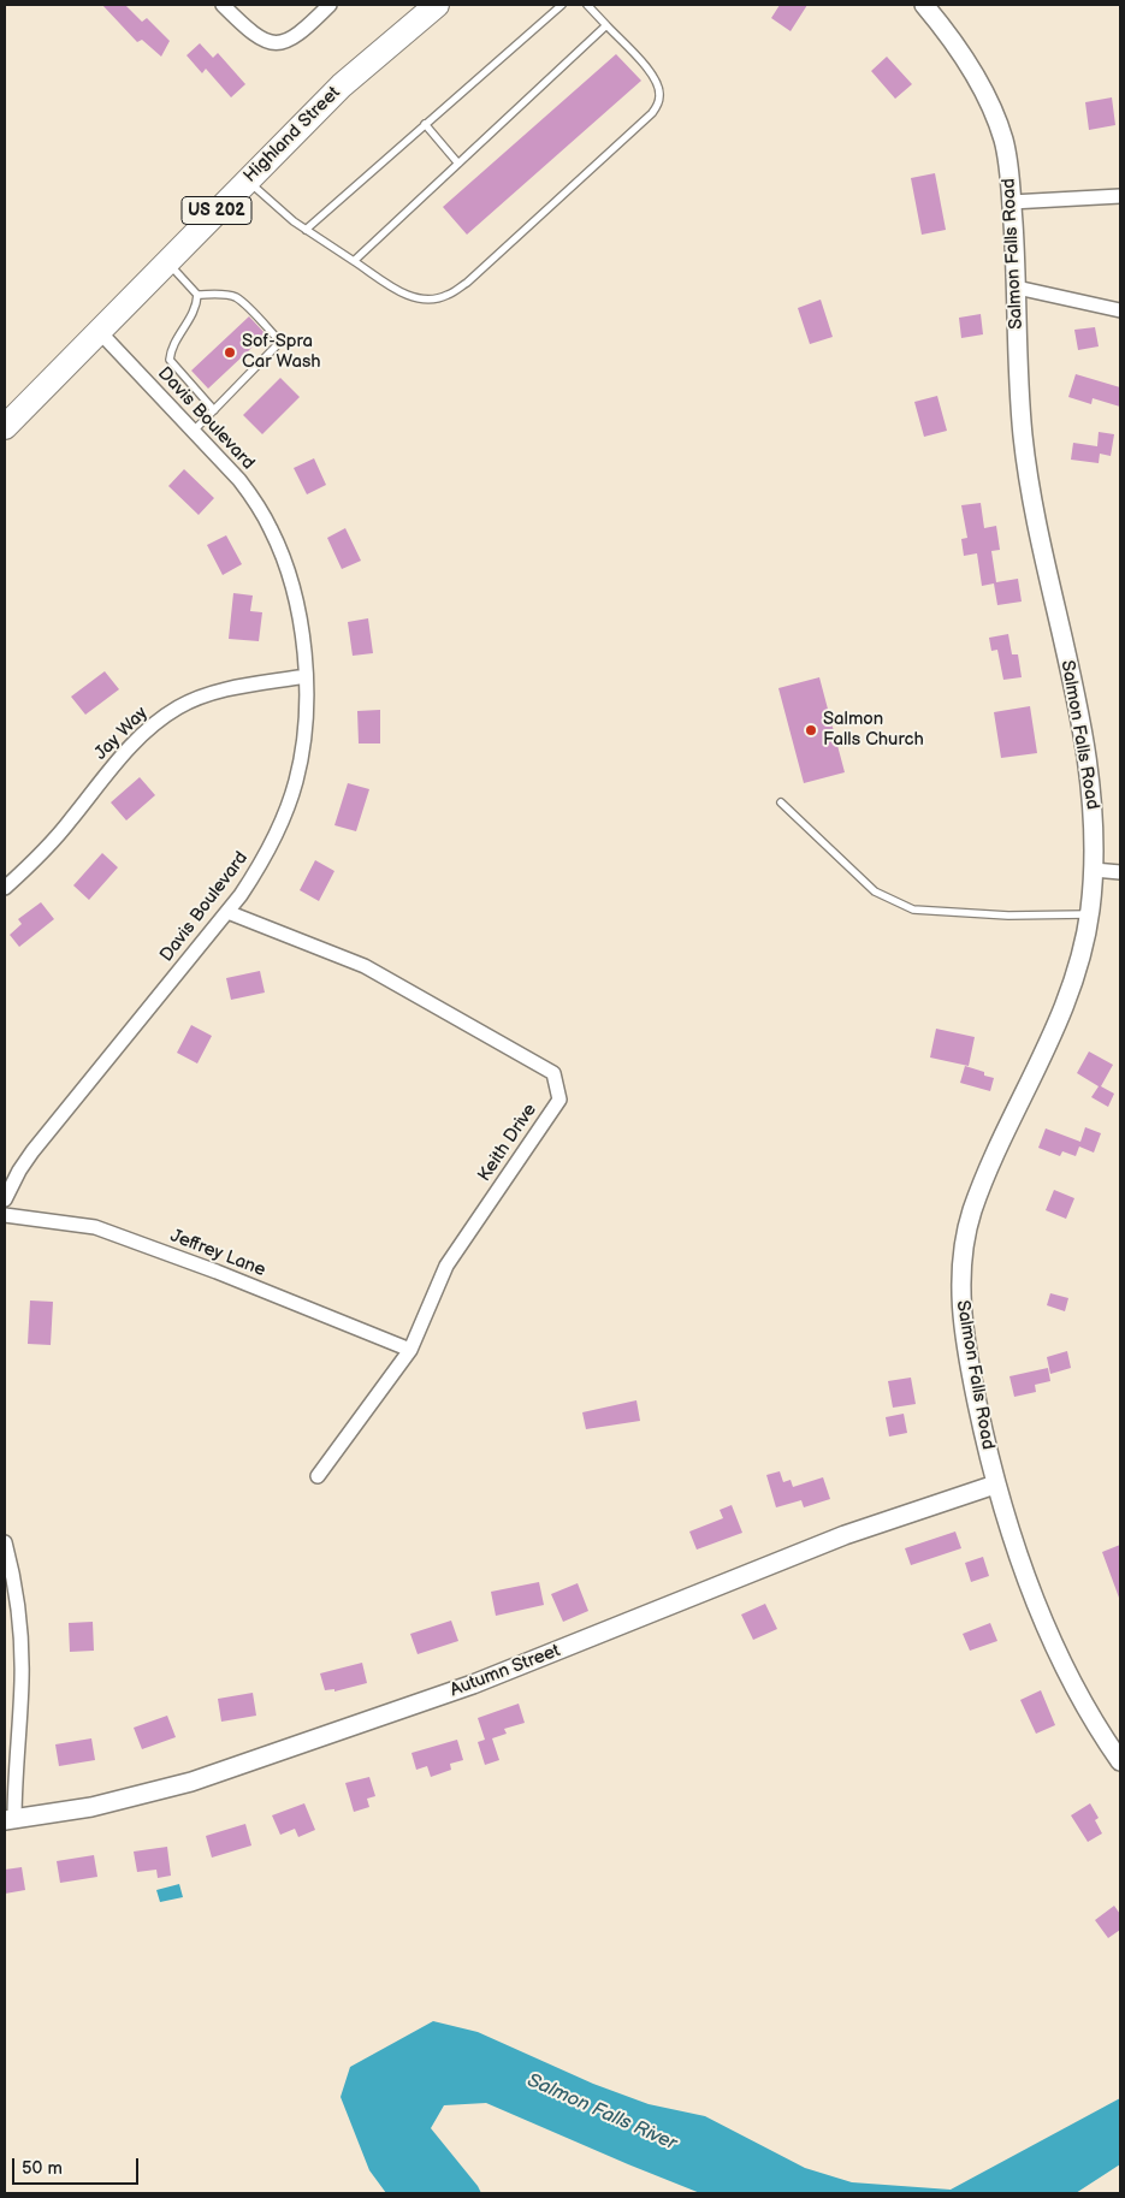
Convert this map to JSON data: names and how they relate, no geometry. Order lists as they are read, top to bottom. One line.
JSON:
{"streets":{"highway":["Highland Street","US 202"],"street":["Salmon Falls Road","Davis Boulevard","Jay Way","Keith Drive","Jeffrey Lane","Autumn Street"]},"crossings":[["Highland Street","Davis Boulevard"],["Salmon Falls Road","Autumn Street"],["Davis Boulevard","Jay Way"],["Davis Boulevard","Keith Drive"],["Keith Drive","Jeffrey Lane"]],"water":["Salmon Falls River"],"places":["Sof-Spra Car Wash","Salmon Falls Church"],"scale_bar":"50 m"}
